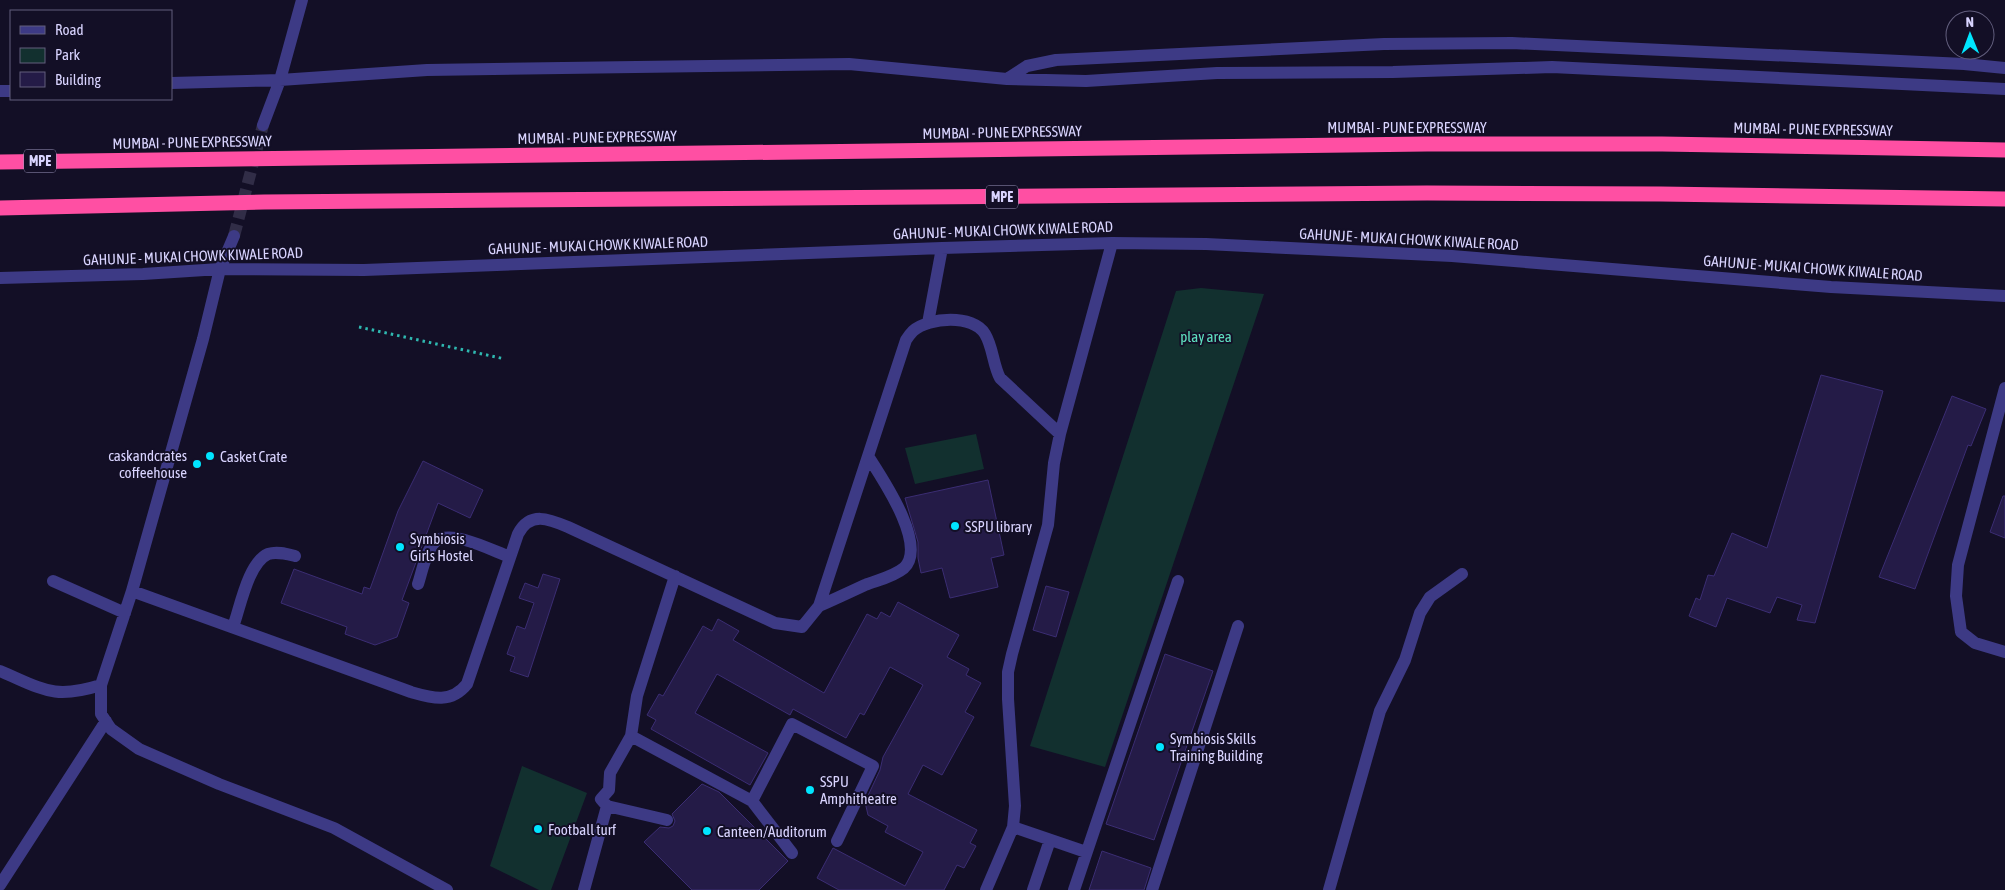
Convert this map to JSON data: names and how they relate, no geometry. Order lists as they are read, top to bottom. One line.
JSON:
{"streets":{"highway":["MUMBAI - PUNE EXPRESSWAY","MPE"],"street":["GAHUNJE - MUKAI CHOWK KIWALE ROAD"]},"parks":["play area"],"places":["Casket Crate","caskandcrates coffeehouse","SSPU library","Symbiosis Girls Hostel","Symbiosis Skills Training Building","SSPU Amphitheatre","Football turf","Canteen/Auditorum"],"legend":["Road","Park","Building"],"north":"top"}
